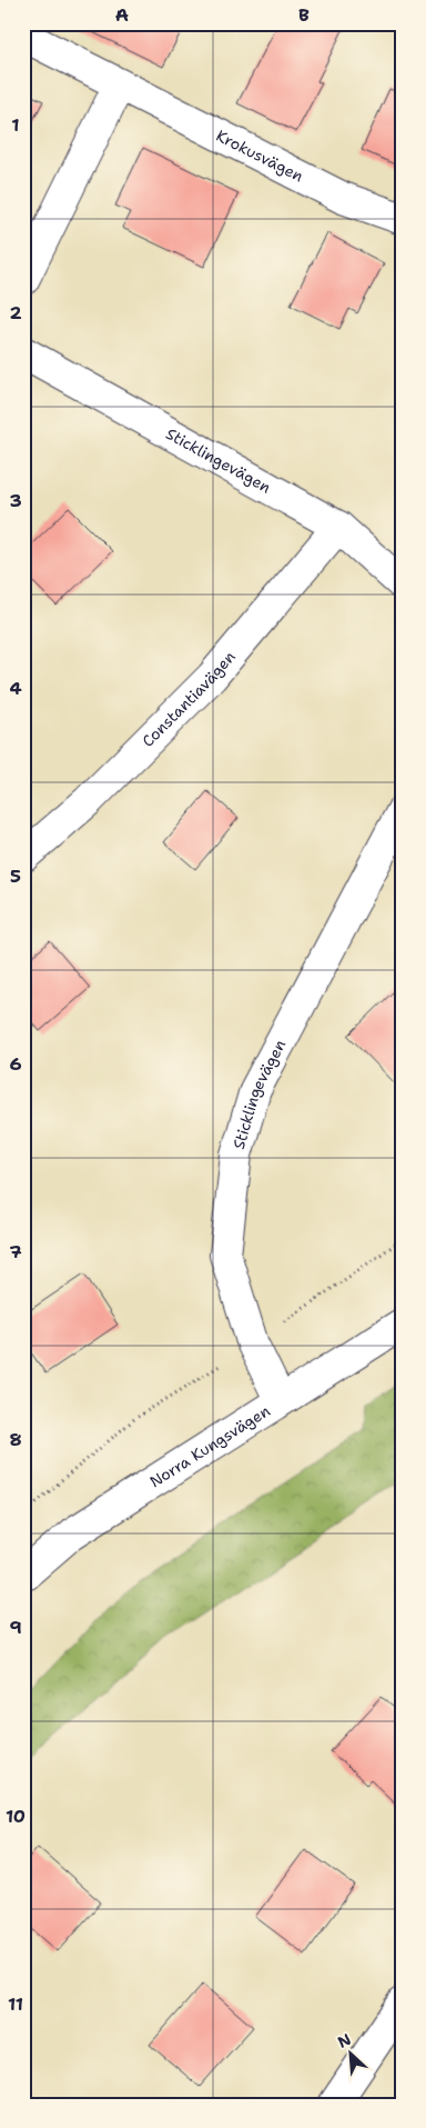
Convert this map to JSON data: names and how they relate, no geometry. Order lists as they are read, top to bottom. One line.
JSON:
{"streets":{"street":["Krokusvägen","Sticklingevägen","Constantiavägen","Norra Kungsvägen"]},"crossings":[["Sticklingevägen","Constantiavägen"],["Sticklingevägen","Norra Kungsvägen"]],"north":"top left","grid":{"columns":["A","B"],"rows":["1","2","3","4","5","6","7","8","9","10","11"]}}
